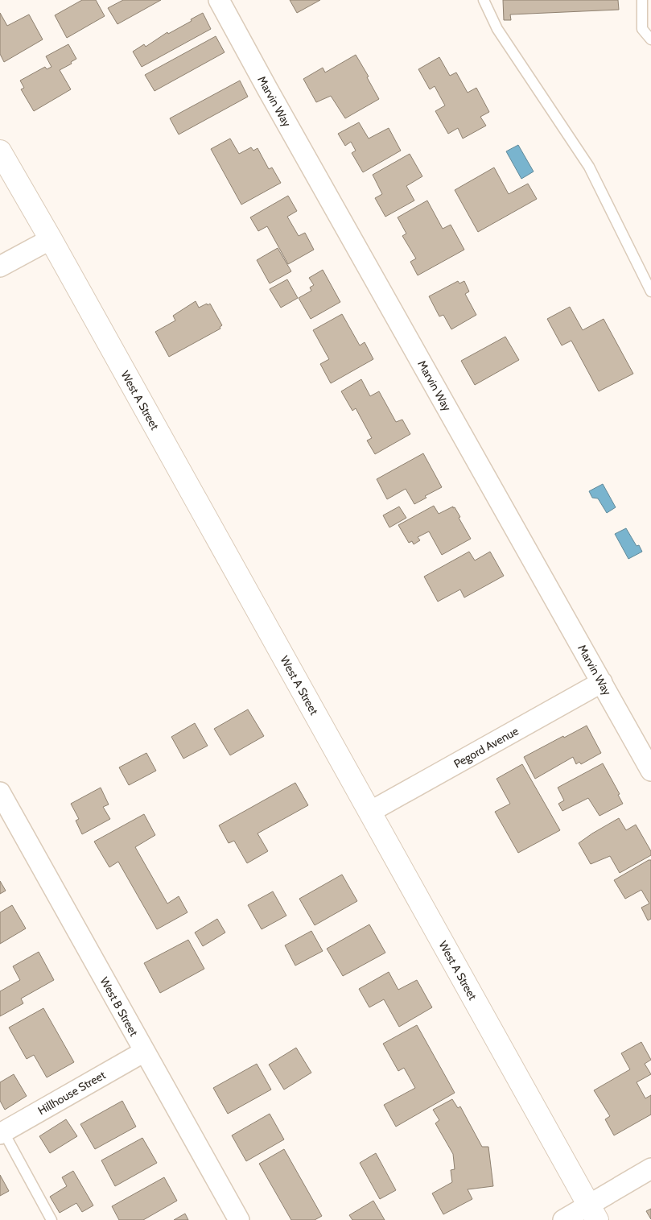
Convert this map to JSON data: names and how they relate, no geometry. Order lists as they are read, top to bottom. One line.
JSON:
{"streets":{"main road":["West A Street"],"street":["Marvin Way","Pegord Avenue","West B Street","Hillhouse Street"]},"crossings":[["Marvin Way","Pegord Avenue"],["West A Street","Pegord Avenue"],["West B Street","Hillhouse Street"]]}
